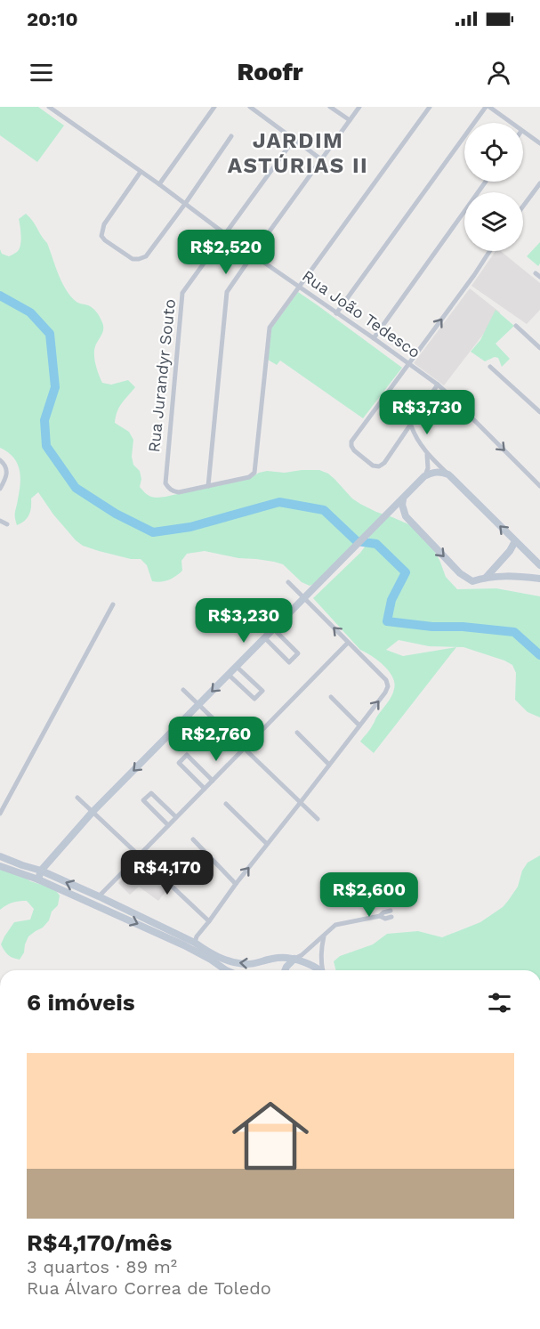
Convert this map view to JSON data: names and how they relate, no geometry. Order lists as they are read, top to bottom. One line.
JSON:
{"streets":{"street":["Rua João Tedesco","Rua Jurandyr Souto"]},"crossings":[["Rua João Tedesco","Rua Jurandyr Souto"]],"districts":["JARDIM ASTÚRIAS II"],"page":{"status":"20:10","header":"Roofr","price":["R$2,520","R$3,730","R$3,230","R$2,760","R$4,170","R$2,600"],"heading":"6 imóveis","list":[{"name":"R$4,170/mês","note":"3 quartos · 89 m² · Rua Álvaro Correa de Toledo"}]}}
